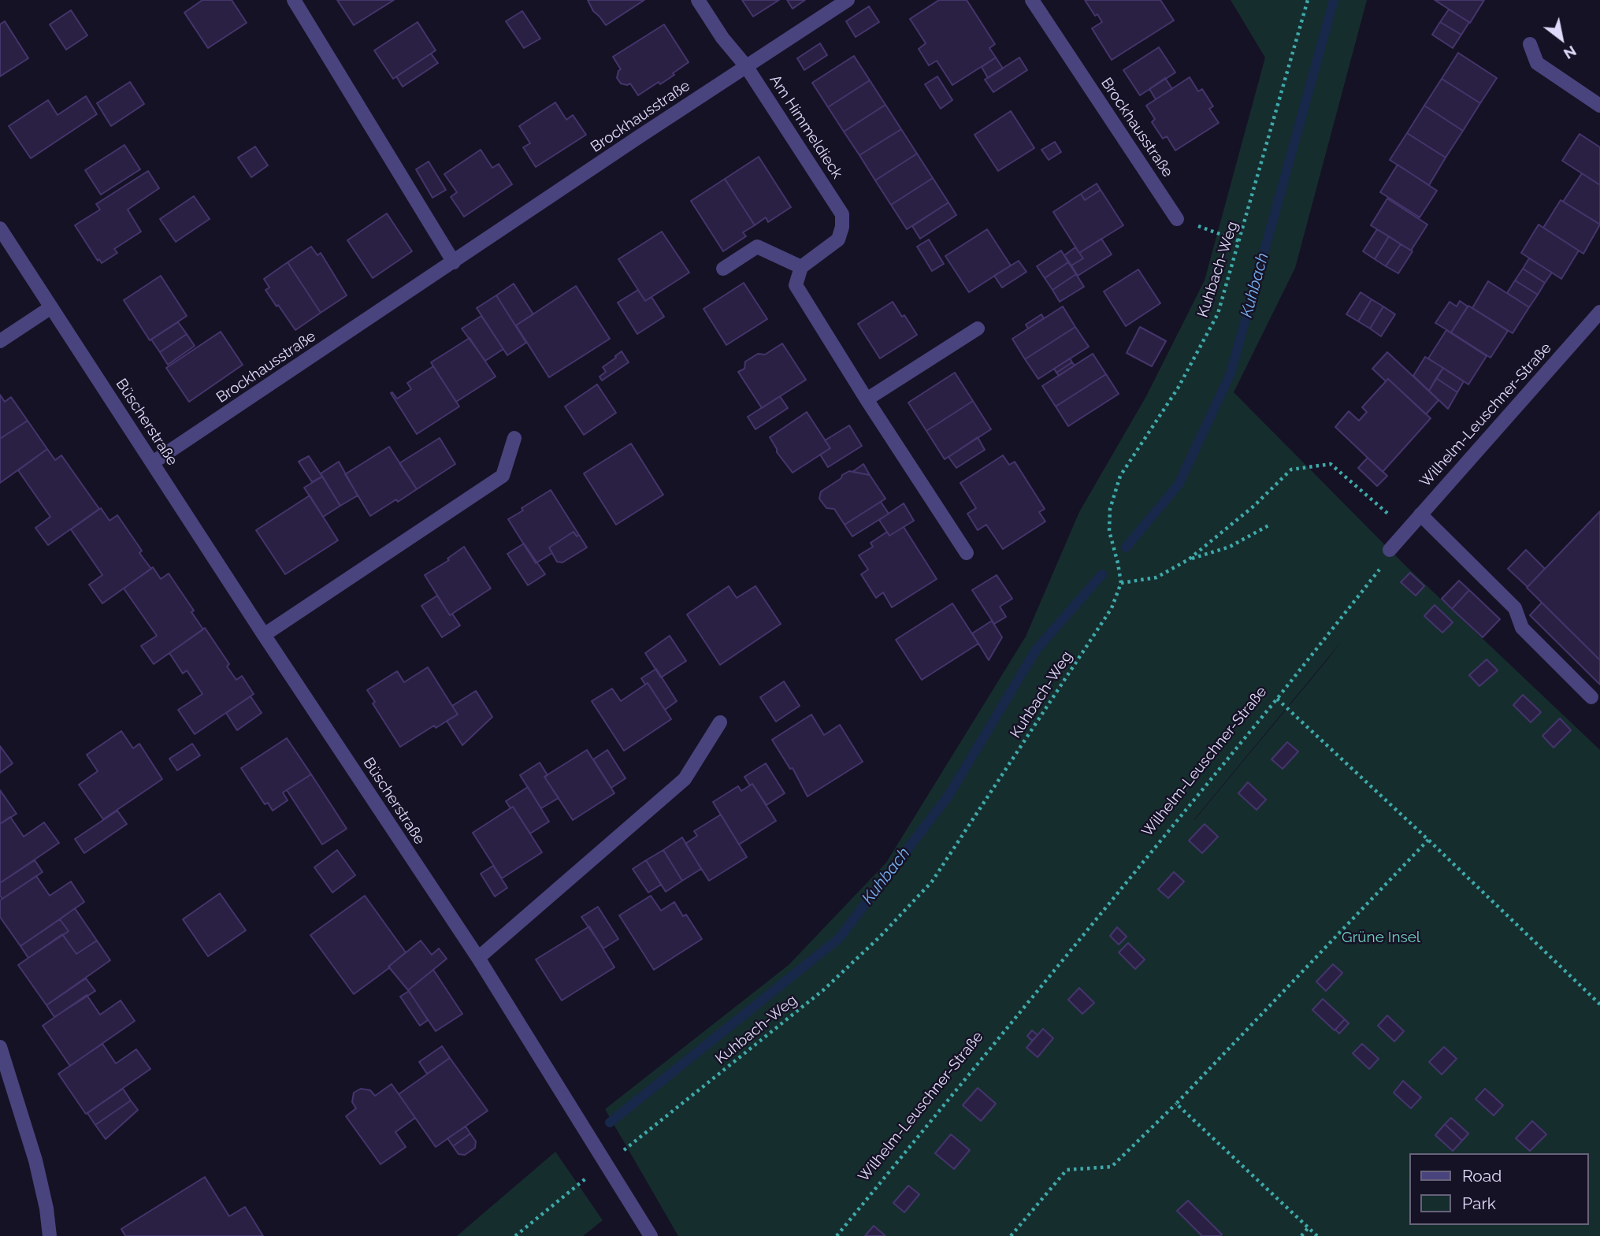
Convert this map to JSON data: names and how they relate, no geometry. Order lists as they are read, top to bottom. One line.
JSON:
{"streets":{"street":["Brockhausstraße","Am Himmeldieck","Wilhelm-Leuschner-Straße","Büscherstraße"],"path":["Kuhbach-Weg"]},"crossings":[["Brockhausstraße","Am Himmeldieck"],["Brockhausstraße","Büscherstraße"],["Kuhbach-Weg","Büscherstraße"]],"water":["Kuhbach"],"parks":["Grüne Insel"],"legend":["Road","Park"],"north":"bottom right"}
